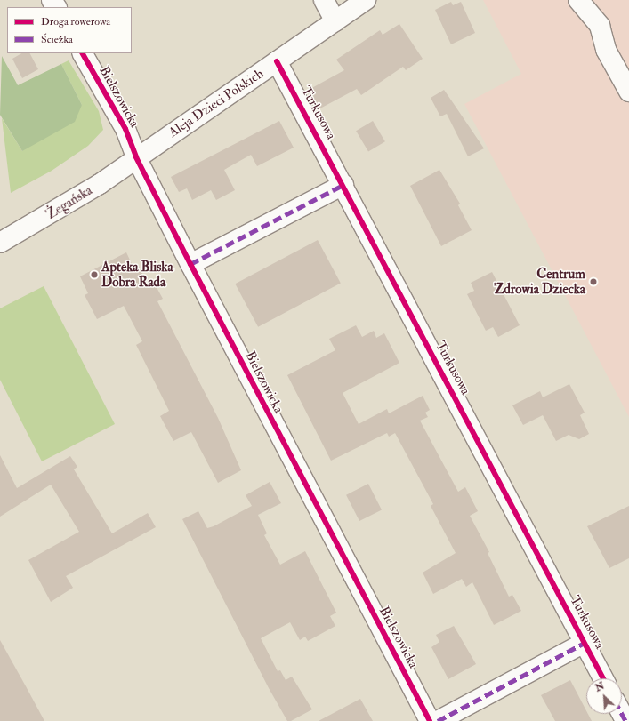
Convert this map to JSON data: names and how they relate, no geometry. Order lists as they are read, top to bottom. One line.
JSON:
{"streets":{"street":["Bielszowicka","Aleja Dzieci Polskich","Turkusowa","Żegańska"]},"crossings":[["Bielszowicka","Aleja Dzieci Polskich"],["Bielszowicka","Żegańska"],["Aleja Dzieci Polskich","Turkusowa"],["Aleja Dzieci Polskich","Żegańska"]],"places":["Apteka Bliska Dobra Rada","Centrum Zdrowia Dziecka"],"legend":["Droga rowerowa","Ścieżka"],"north":"top left"}
